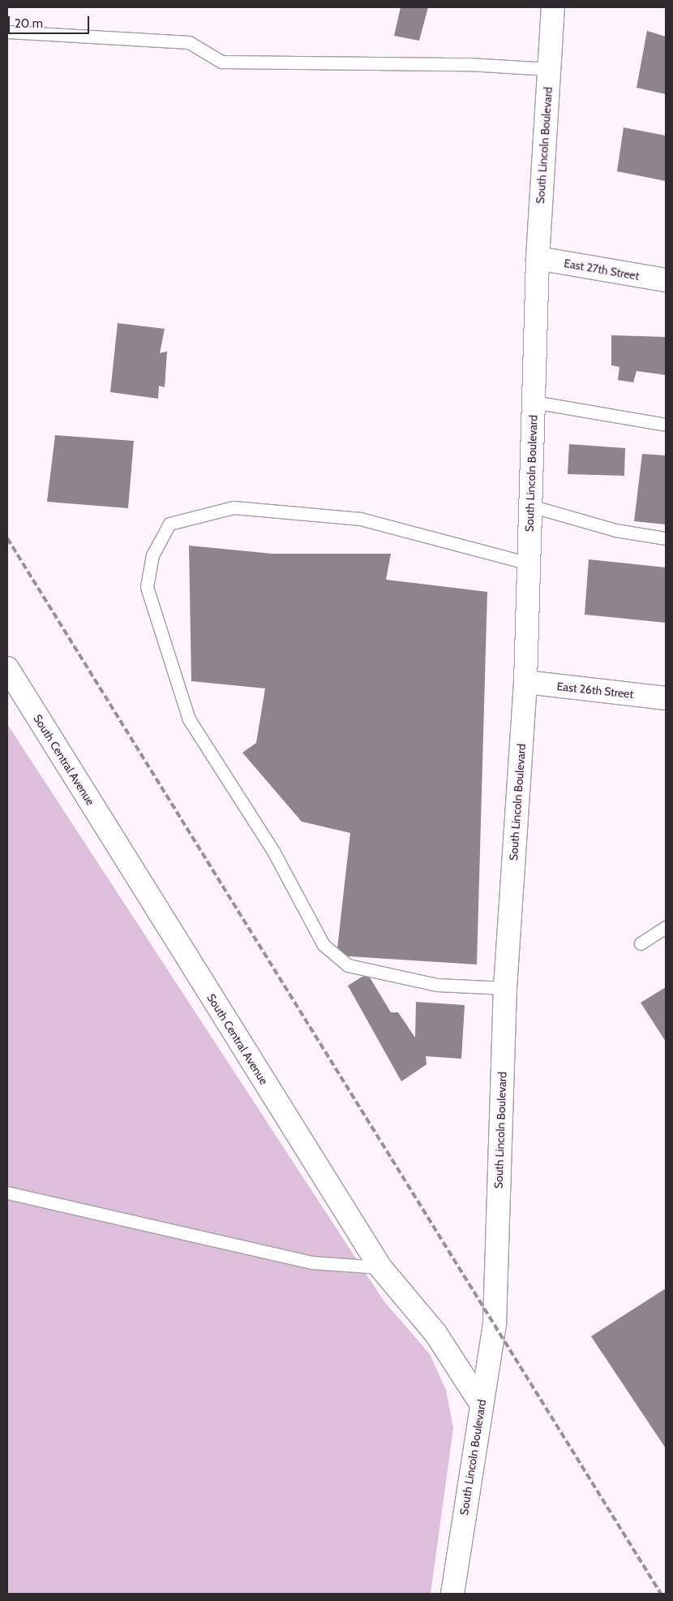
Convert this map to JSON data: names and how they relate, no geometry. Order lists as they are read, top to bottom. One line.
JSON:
{"streets":{"street":["South Lincoln Boulevard","East 27th Street","East 26th Street","South Central Avenue"]},"crossings":[["South Lincoln Boulevard","East 27th Street"],["South Lincoln Boulevard","East 26th Street"],["South Lincoln Boulevard","South Central Avenue"]],"scale_bar":"20 m"}
